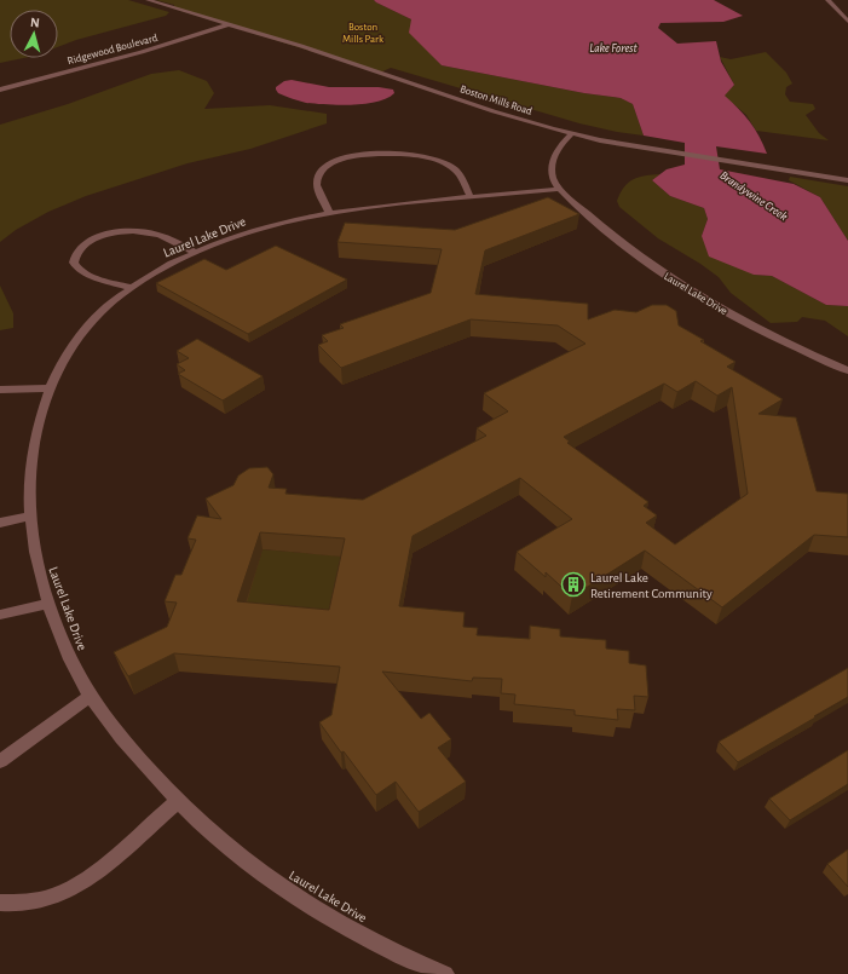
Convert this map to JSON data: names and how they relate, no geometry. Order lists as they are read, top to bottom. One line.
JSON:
{"streets":{"street":["Ridgewood Boulevard","Boston Mills Road","Laurel Lake Drive"]},"crossings":[["Ridgewood Boulevard","Boston Mills Road"]],"water":["Lake Forest","Brandywine Creek"],"parks":["Boston Mills Park"],"places":{"building":["Laurel Lake Retirement Community"]},"north":"top"}
